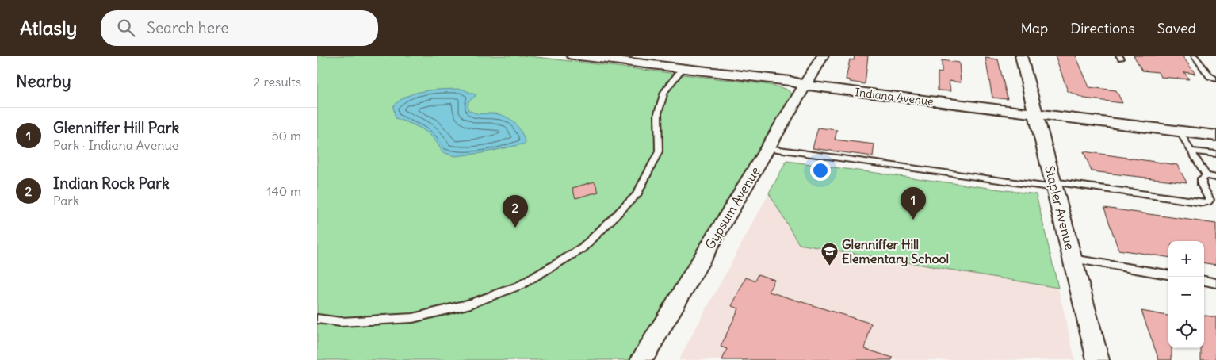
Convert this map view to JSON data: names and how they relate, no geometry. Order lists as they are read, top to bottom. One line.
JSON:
{"streets":{"street":["Indiana Avenue","Gypsum Avenue","Stapler Avenue"]},"crossings":[["Indiana Avenue","Gypsum Avenue"],["Indiana Avenue","Stapler Avenue"]],"places":{"school or university":["Glenniffer Hill Elementary School"]},"page":{"header":"Atlasly","search":"Search here","nav":["Map","Directions","Saved"],"heading":["Nearby","2 results"],"list":[{"mark":"1","name":"Glenniffer Hill Park","note":"Park · Indiana Avenue","value":"50 m"},{"mark":"2","name":"Indian Rock Park","note":"Park","value":"140 m"}],"pins":["1","2"],"map_buttons":["+","−"]}}
